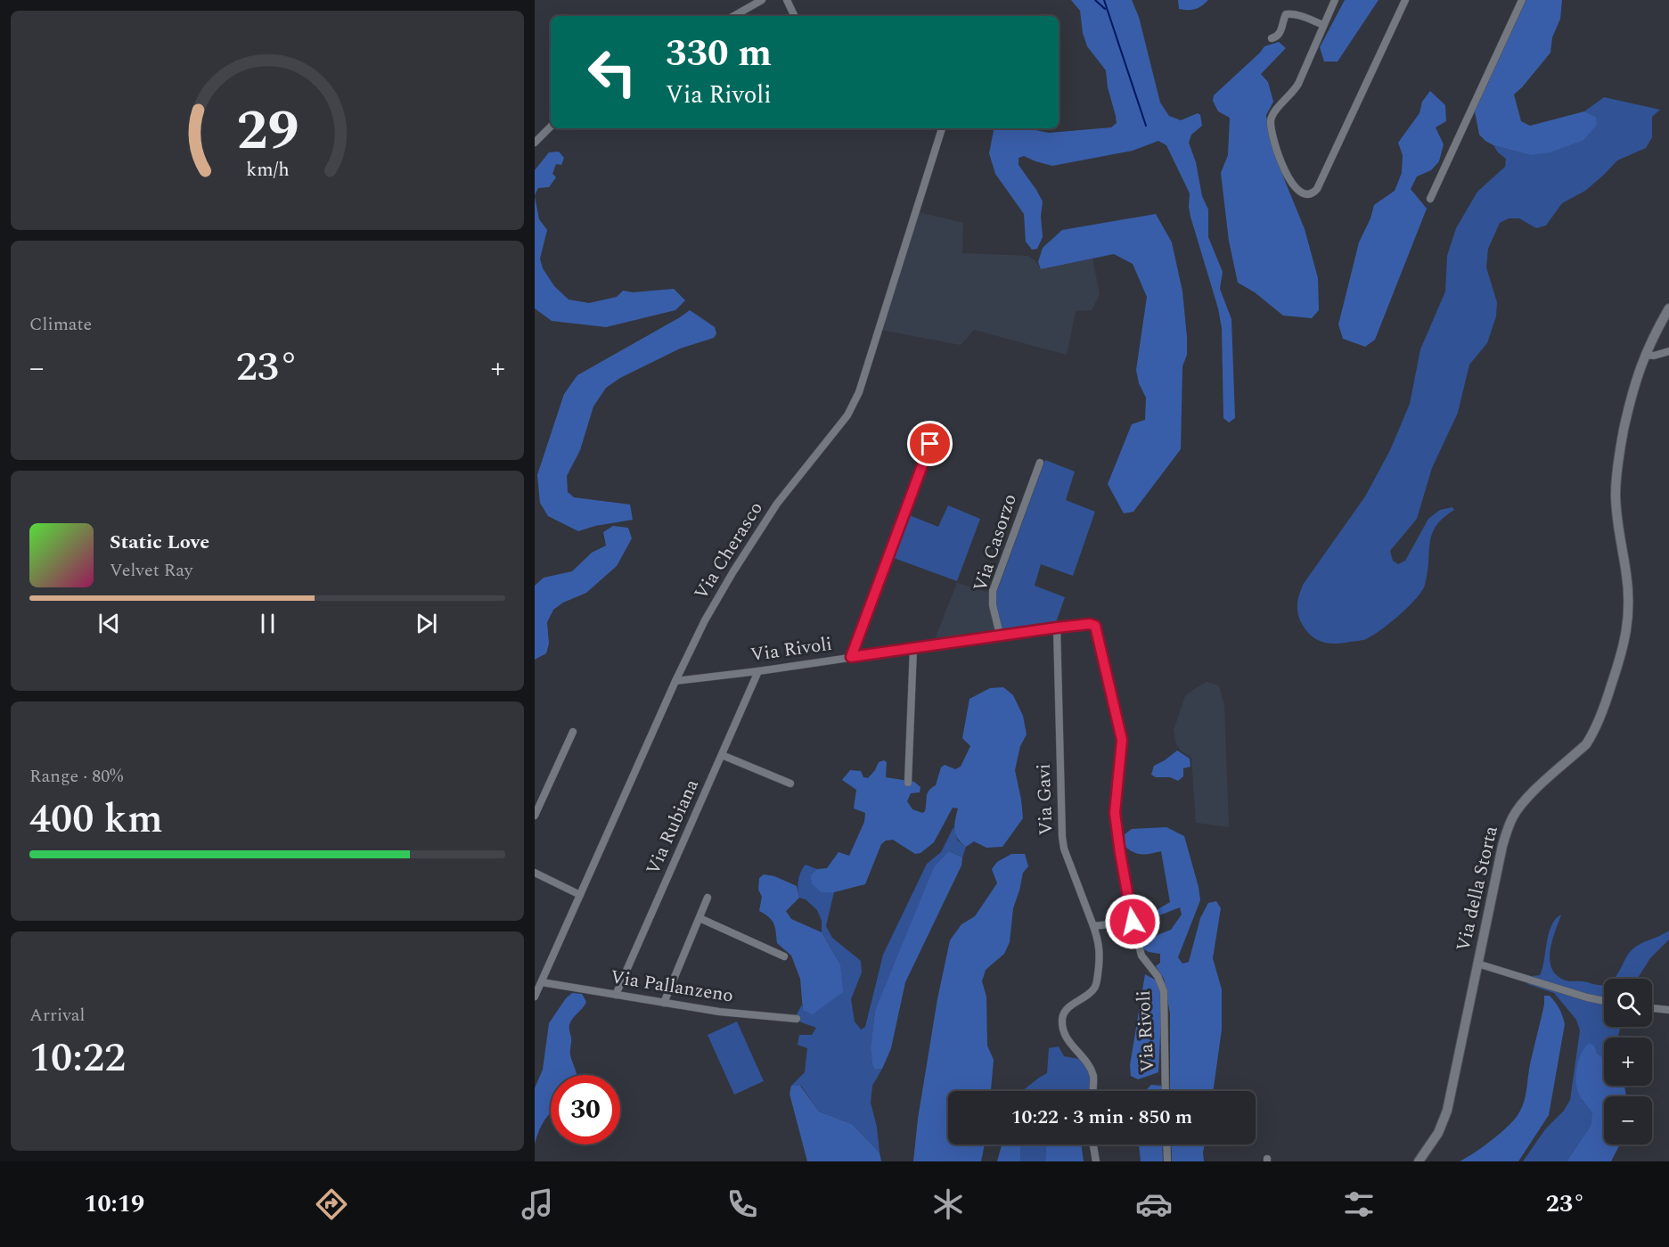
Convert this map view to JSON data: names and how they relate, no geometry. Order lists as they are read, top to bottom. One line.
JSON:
{"streets":{"main road":["Via della Storta"],"street":["Via Casorzo","Via Cherasco","Via Rivoli","Via Gavi","Via Rubiana","Via Pallanzeno"]},"crossings":[["Via Casorzo","Via Rivoli"],["Via Cherasco","Via Rivoli"],["Via Cherasco","Via Pallanzeno"],["Via Rivoli","Via Gavi"],["Via Rivoli","Via Rubiana"],["Via Rubiana","Via Pallanzeno"]],"page":{"turn":["330 m","Via Rivoli"],"tile":["Climate",["Range · 80%","400 km"],["Arrival","10:22"]],"heat":["−","23°","+"],"song":["Static Love","Velvet Ray"],"map_buttons":["+","−"],"limit":"30","trip":"10:22 · 3 min · 850 m","tabs":["10:19","23°"],"gauge":["29","km/h"]}}
